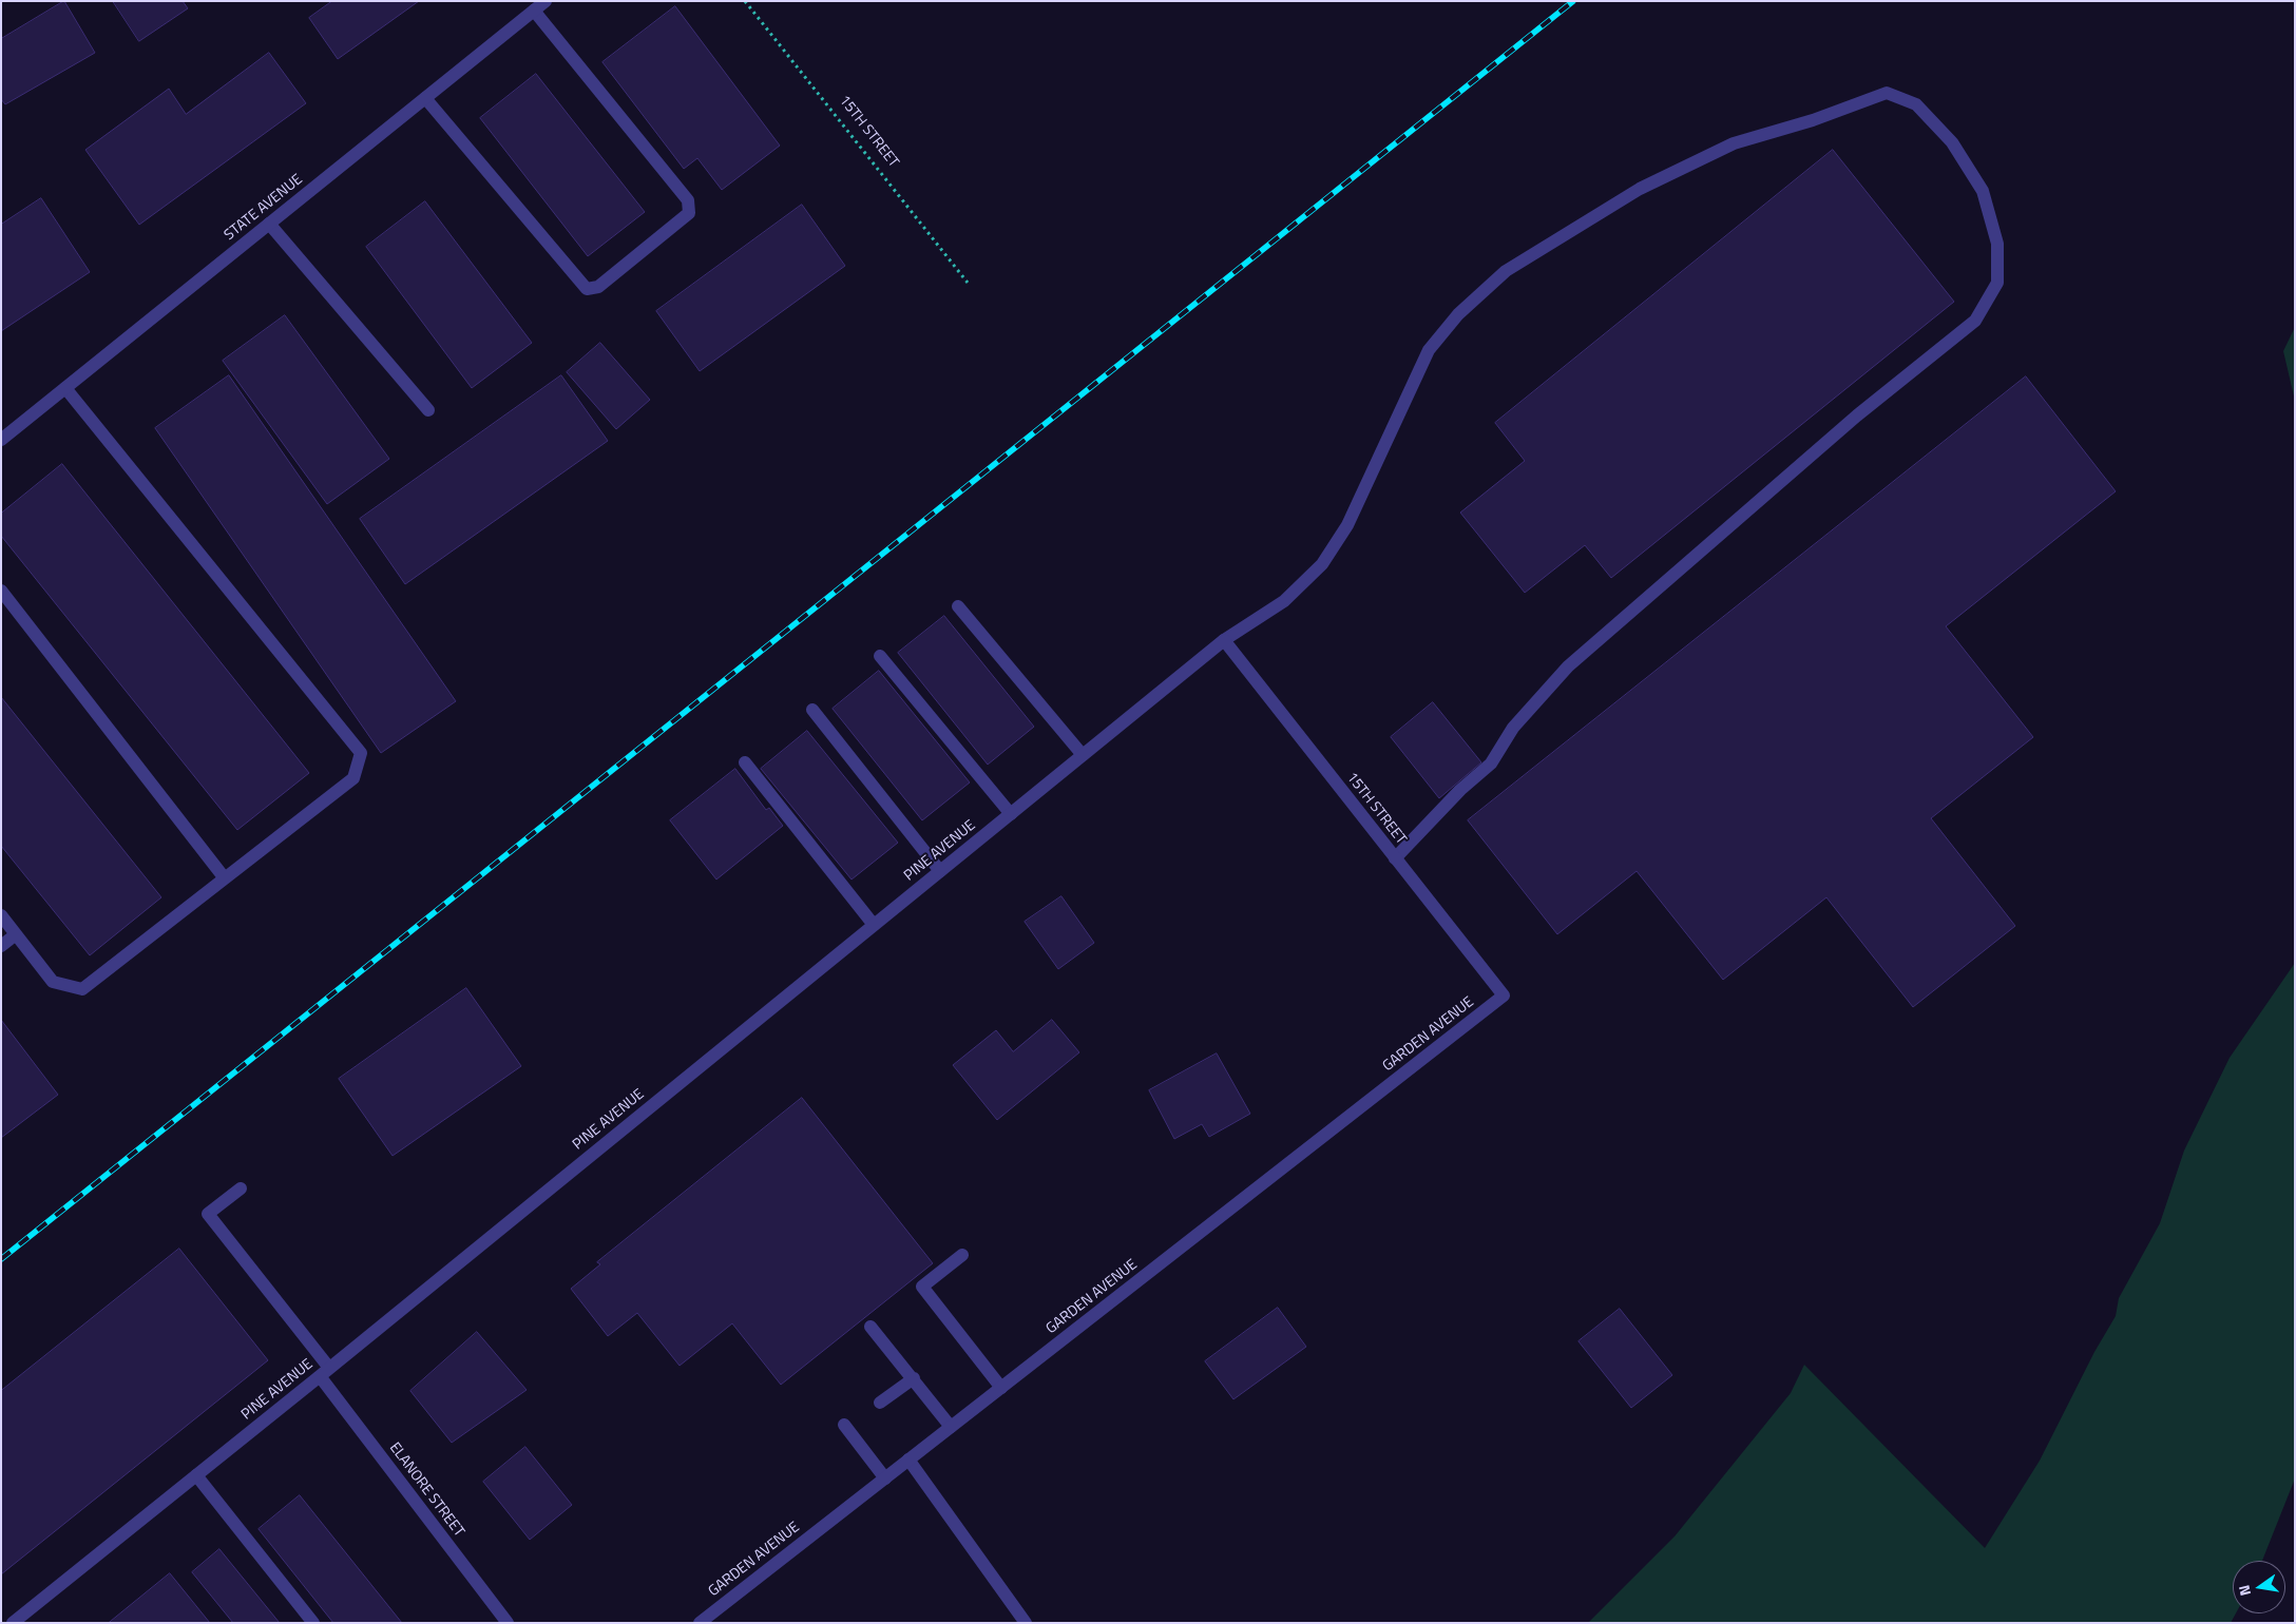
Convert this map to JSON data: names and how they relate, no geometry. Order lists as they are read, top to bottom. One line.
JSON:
{"streets":{"street":["15TH STREET","STATE AVENUE","PINE AVENUE","GARDEN AVENUE","ELANORE STREET"]},"crossings":[["15TH STREET","PINE AVENUE"],["15TH STREET","GARDEN AVENUE"],["PINE AVENUE","ELANORE STREET"]],"north":"left"}
